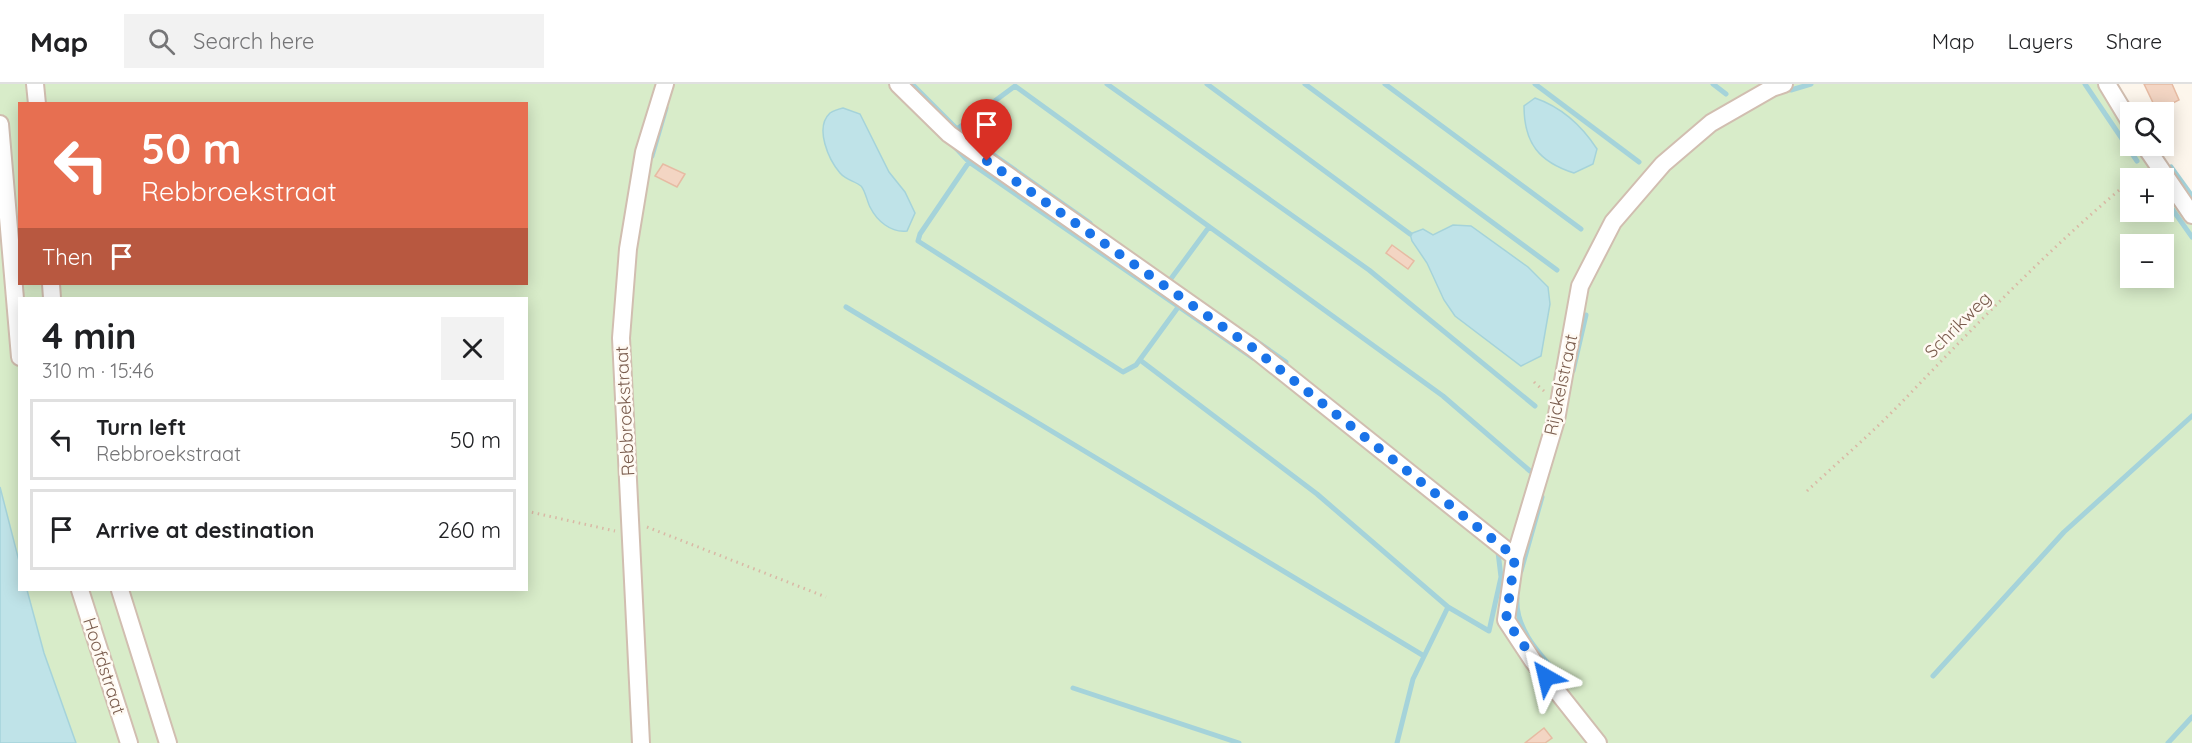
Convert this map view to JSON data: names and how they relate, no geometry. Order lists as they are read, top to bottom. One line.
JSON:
{"streets":{"street":["Rijckelstraat","Rebbroekstraat","Hoofdstraat"],"path":["Schrikweg"]},"page":{"header":"Map","search":"Search here","nav":["Map","Layers","Share"],"map_buttons":["+","−"],"turn":["50 m","Rebbroekstraat"],"then":"Then","heading":["4 min","310 m · 15:46"],"list":[{"name":"Turn left","note":"Rebbroekstraat","value":"50 m"},{"name":"Arrive at destination","value":"260 m"}]}}
